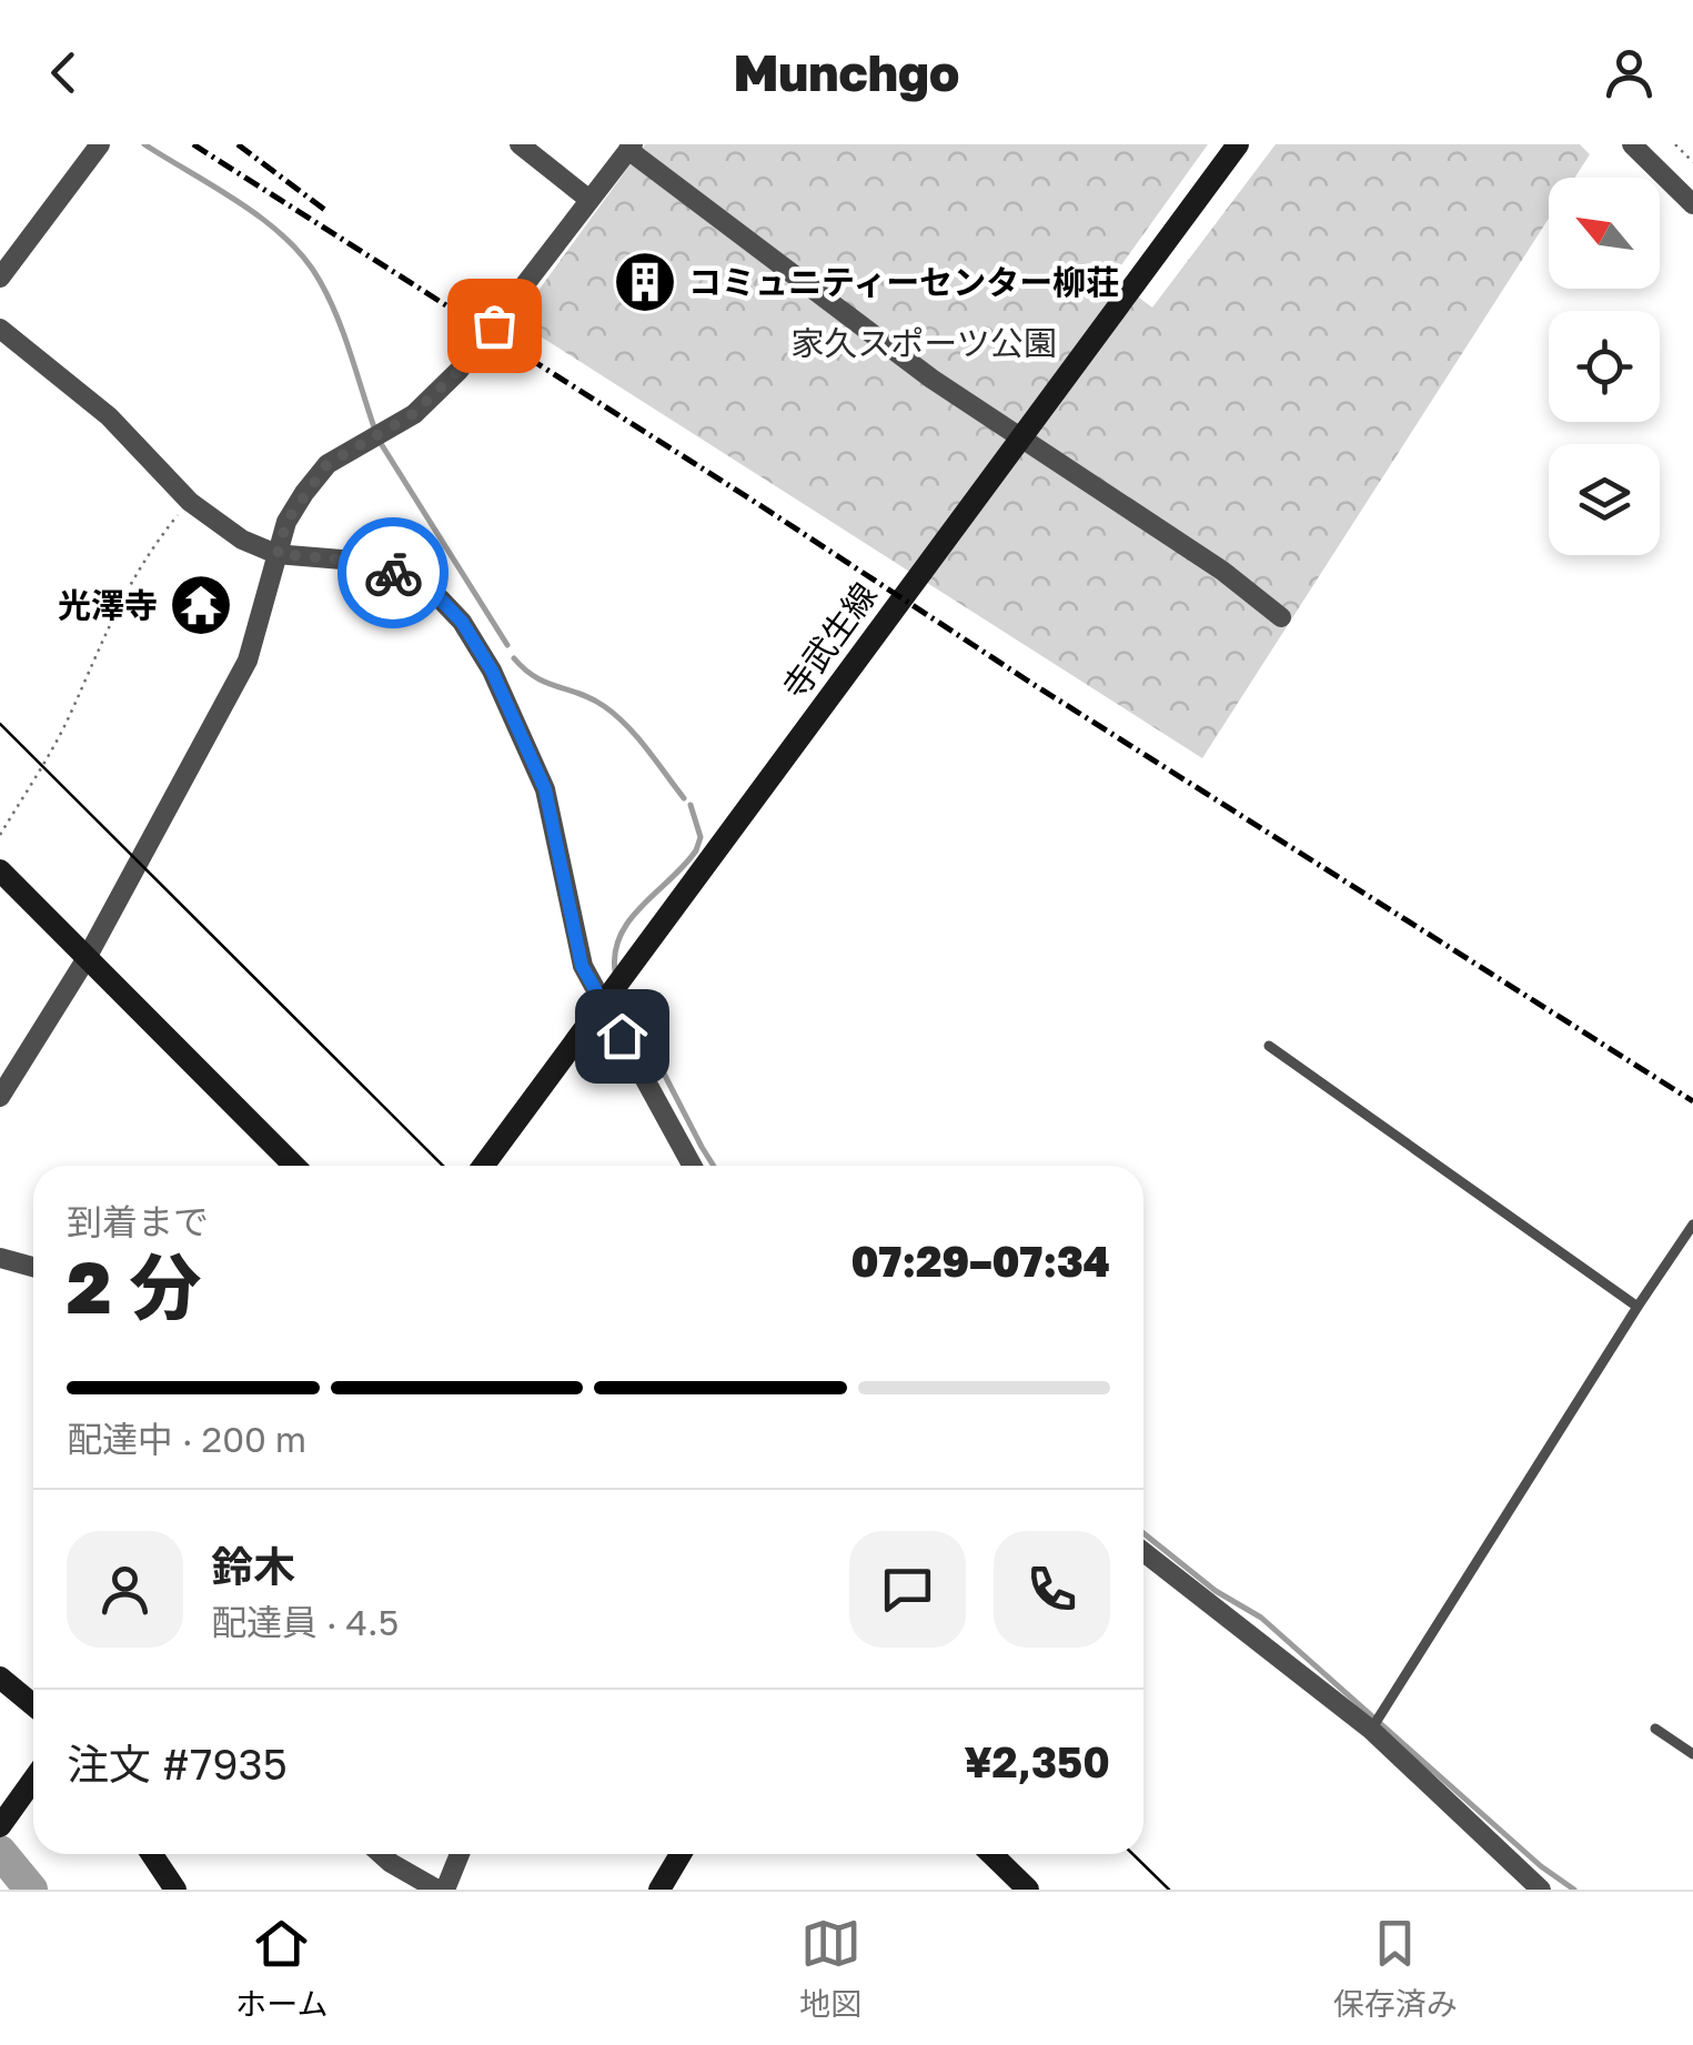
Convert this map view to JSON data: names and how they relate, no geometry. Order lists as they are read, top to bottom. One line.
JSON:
{"streets":{"main road":["寺武生線"]},"parks":["家久スポーツ公園"],"places":{"building":["コミュニティーセンター柳荘"],"temple":["光澤寺"]},"north":"top left","page":{"header":"Munchgo","heading":["2 分","到着まで","07:29–07:34"],"panel":["鈴木","配達員 · 4.5","注文 #7935","¥2,350"],"bar":"配達中 · 200 m","tabs":["ホーム","地図","保存済み"]}}
